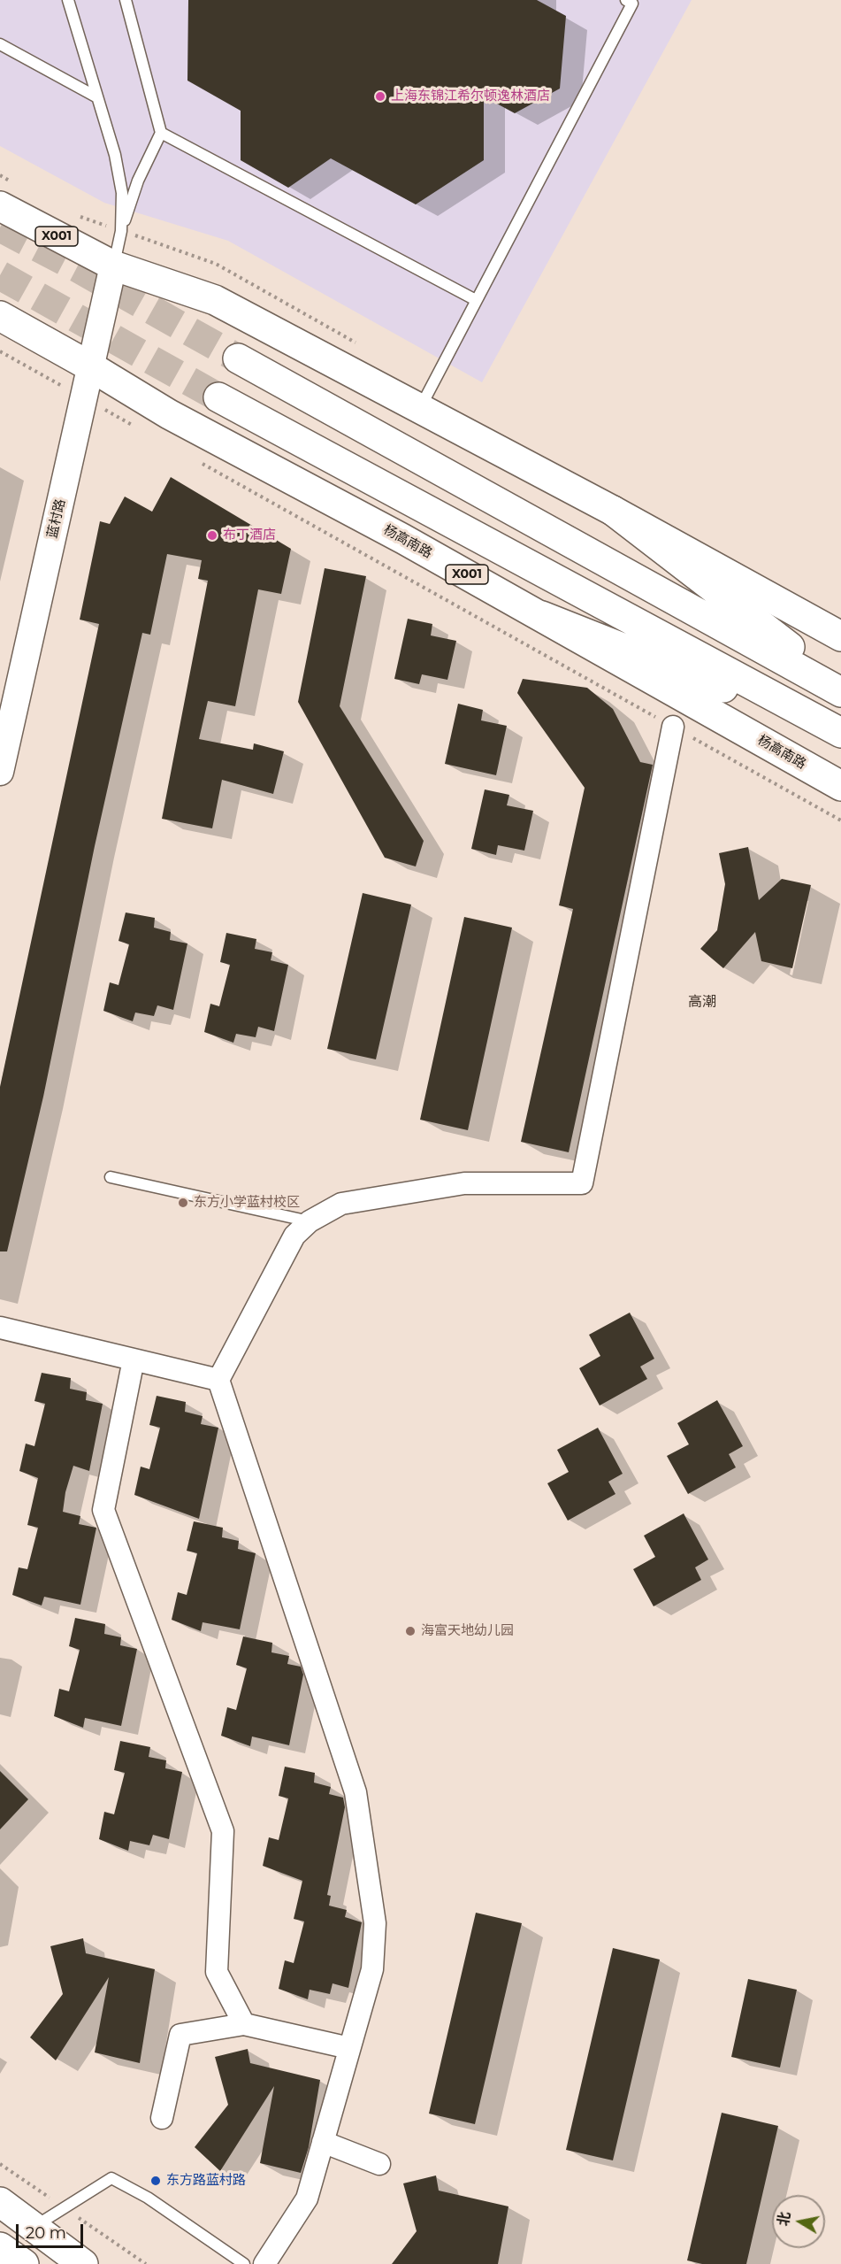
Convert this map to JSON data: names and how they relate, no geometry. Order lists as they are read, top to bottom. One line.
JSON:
{"streets":{"main road":["X001","杨高南路"],"street":["蓝村路"]},"crossings":[["X001","蓝村路"],["蓝村路","杨高南路"]],"districts":["高潮"],"places":["上海东锦江希尔顿逸林酒店","布丁酒店","东方小学蓝村校区","海富天地幼儿园","东方路蓝村路"],"scale_bar":"20 m","north":"left"}
